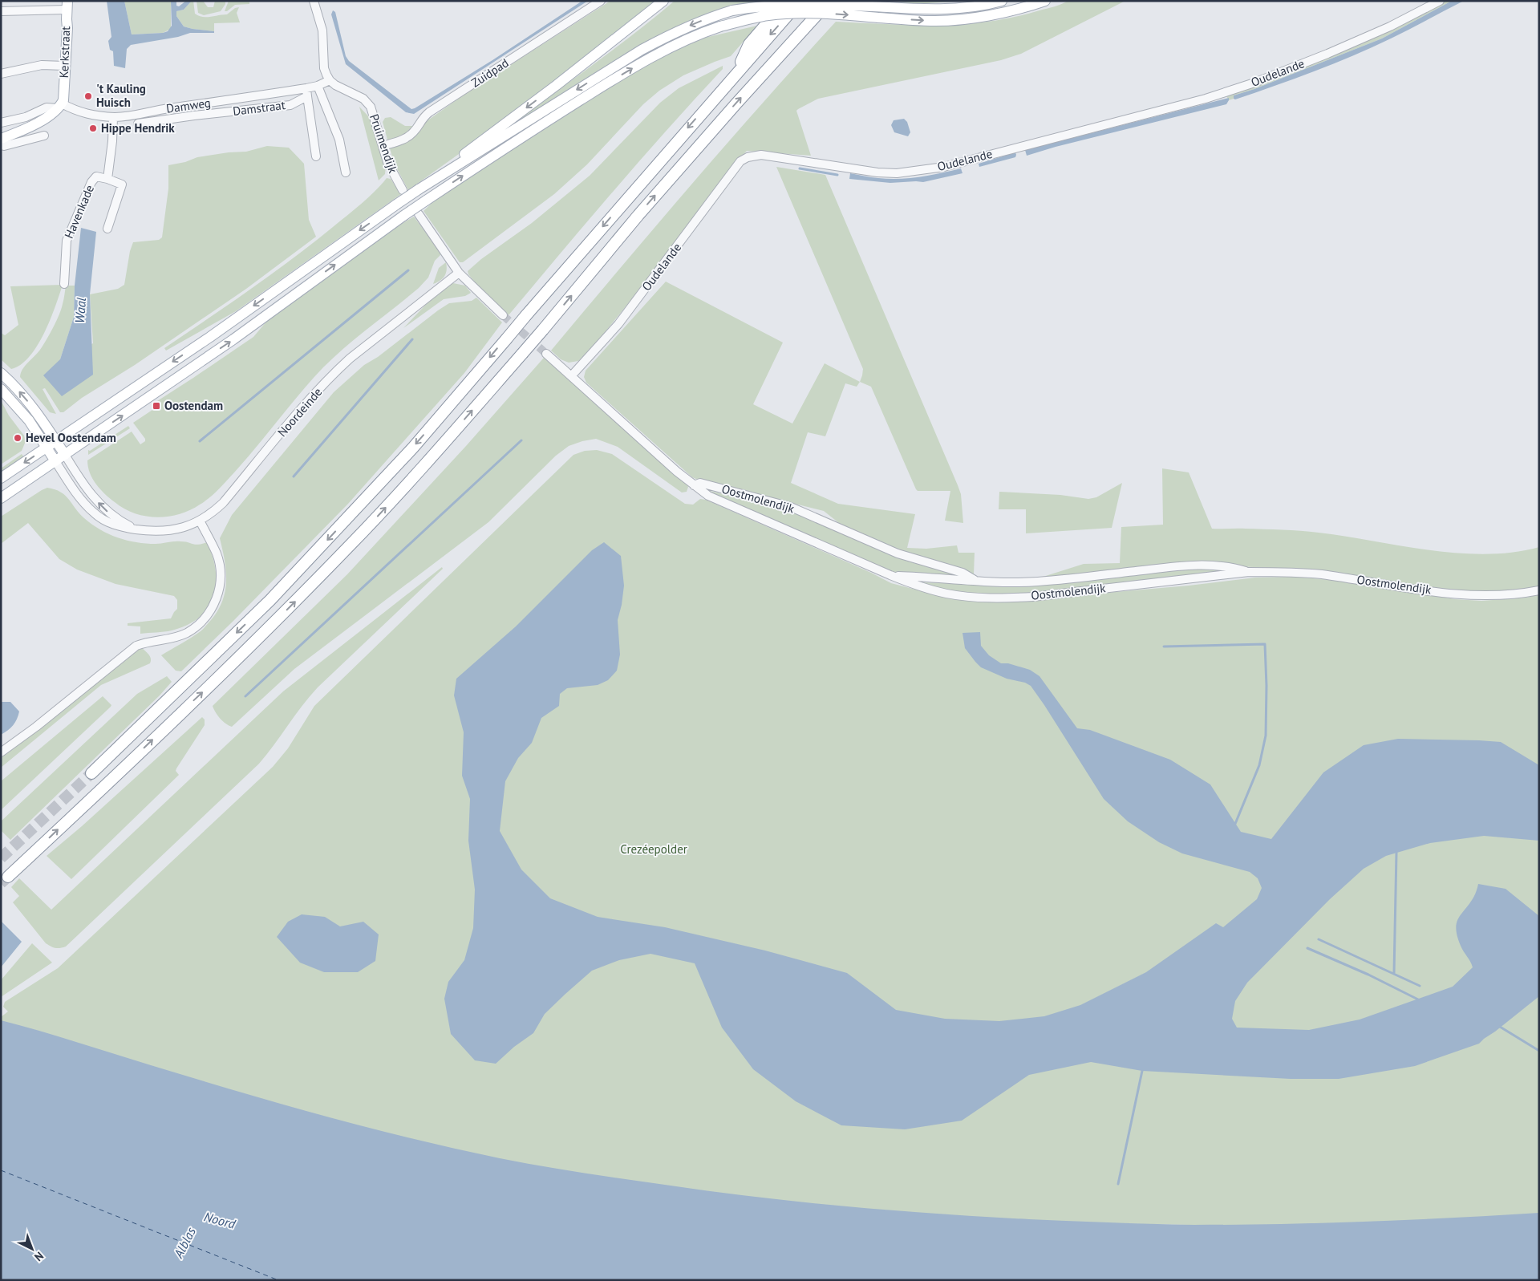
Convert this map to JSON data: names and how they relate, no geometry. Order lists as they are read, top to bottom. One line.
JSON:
{"streets":{"main road":["Kerkstraat","Noordeinde"],"street":["Zuidpad","Oudelande","Damweg","Damstraat","Pruimendijk","Havenkade","Oostmolendijk"]},"crossings":[["Kerkstraat","Damweg"],["Zuidpad","Pruimendijk"],["Oudelande","Oostmolendijk"],["Damweg","Damstraat"],["Damweg","Pruimendijk"]],"water":["Waal","Noord","Alblas"],"parks":["Crezéepolder"],"places":{"other":["'t Kauling Huisch","Hippe Hendrik","Hevel Oostendam"],"transit":["Oostendam"]},"north":"bottom right"}
